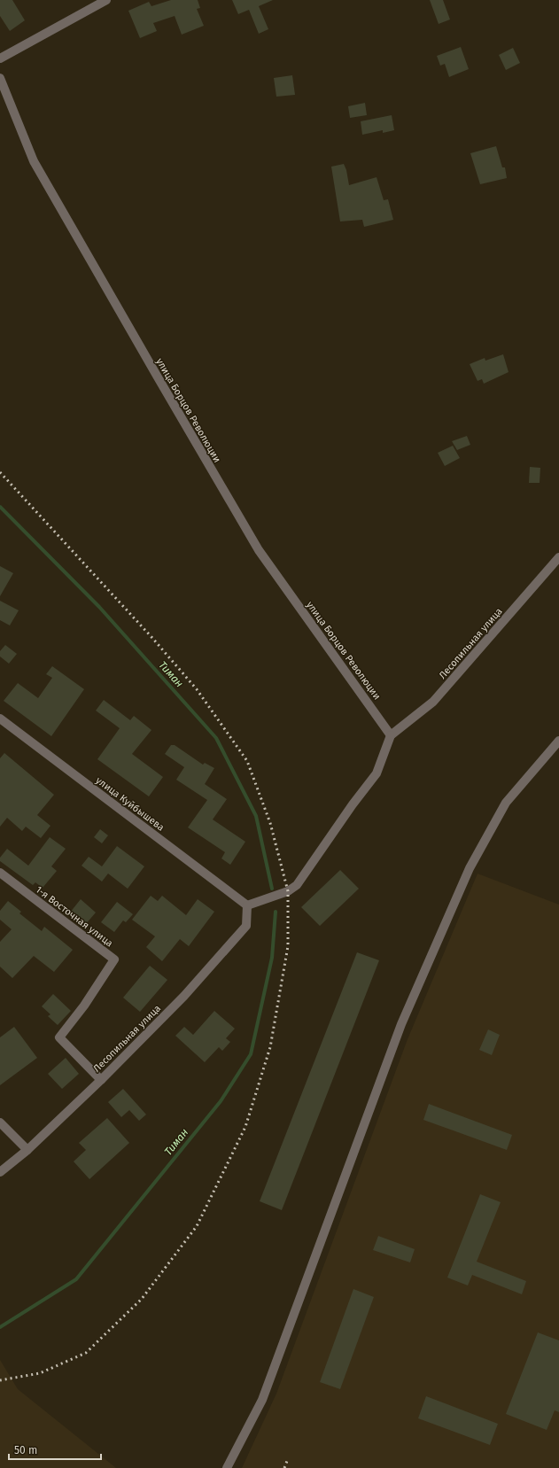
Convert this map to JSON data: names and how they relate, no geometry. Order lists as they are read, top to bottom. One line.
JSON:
{"streets":{"street":["улица Борцов Революции","Лесопильная улица","улица Куйбышева","1-я Восточная улица"]},"crossings":[["улица Борцов Революции","Лесопильная улица"],["Лесопильная улица","улица Куйбышева"],["Лесопильная улица","1-я Восточная улица"]],"water":["Тиман"],"scale_bar":"50 m"}
